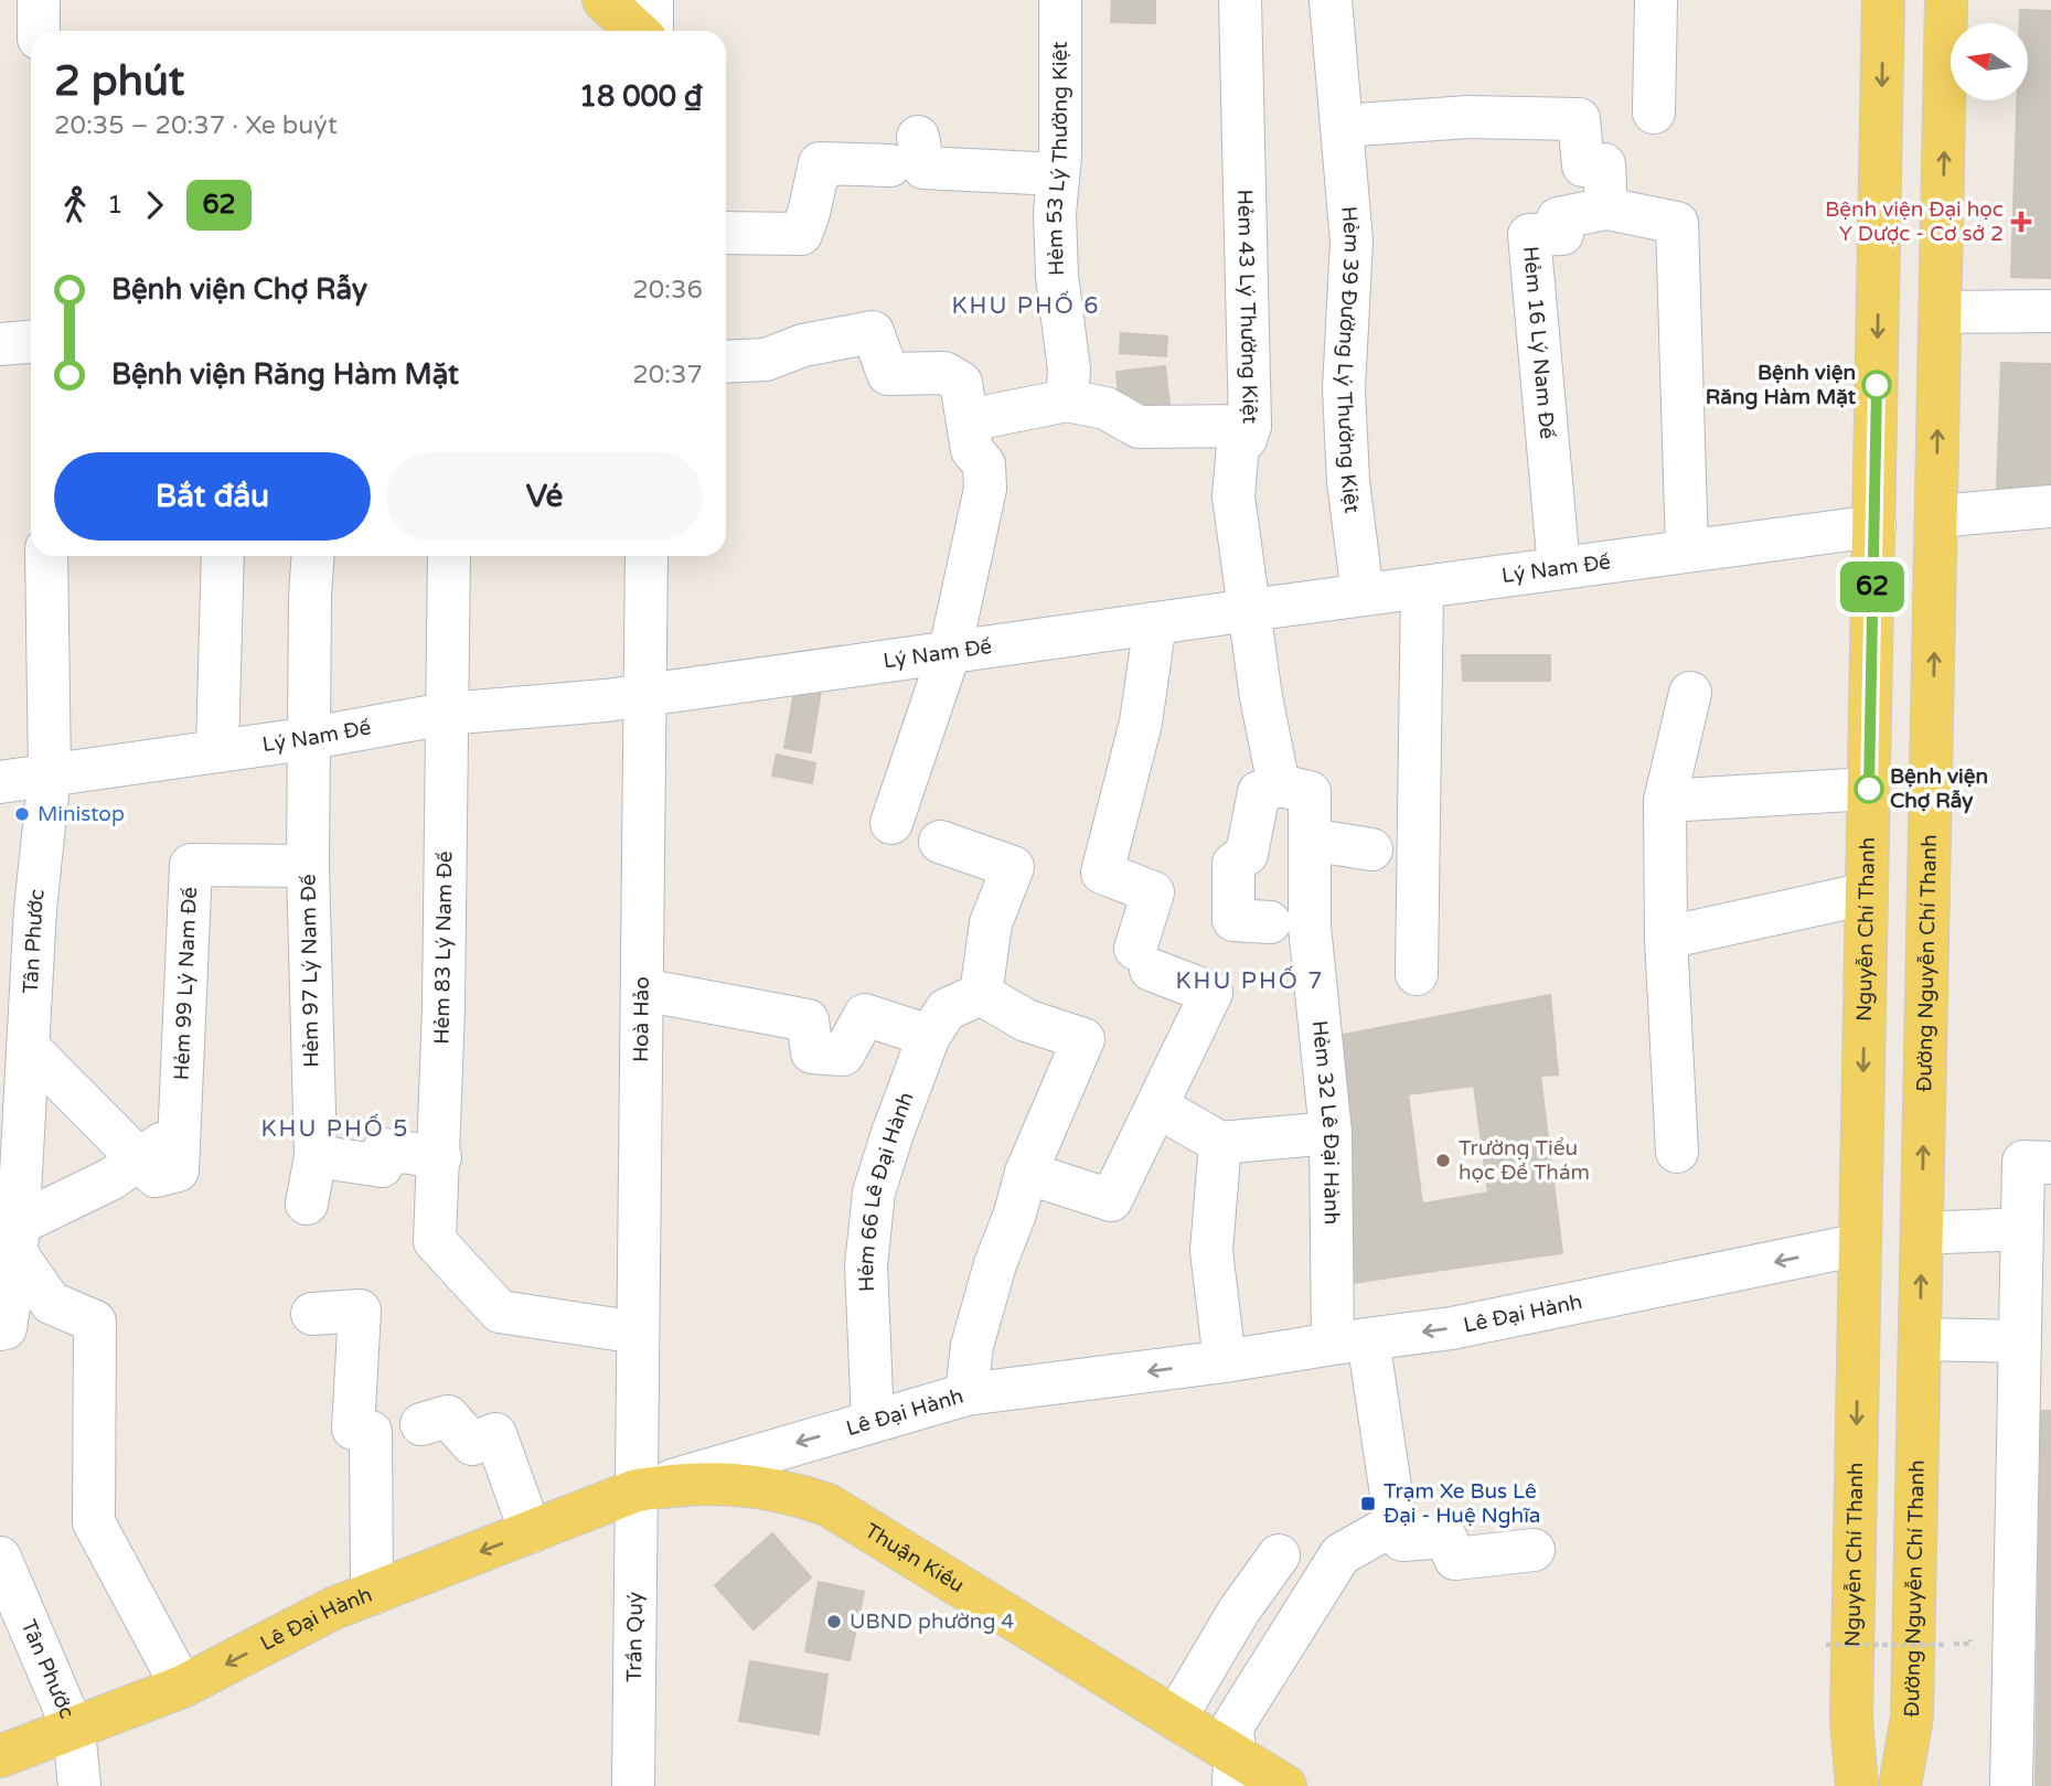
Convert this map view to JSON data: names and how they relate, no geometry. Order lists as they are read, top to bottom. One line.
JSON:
{"streets":{"main road":["Nguyễn Chí Thanh","Đường Nguyễn Chí Thanh","Lê Đại Hành","Thuận Kiều"],"street":["Hẻm 53 Lý Thường Kiệt","Hẻm 43 Lý Thường Kiệt","Hẻm 16 Lý Nam Đế","Hẻm 39 Đường Lý Thường Kiệt","Lý Nam Đế","Tân Phước","Hẻm 83 Lý Nam Đế","Hẻm 97 Lý Nam Đế","Hẻm 99 Lý Nam Đế","Hoà Hảo","Hẻm 32 Lê Đại Hành","Hẻm 66 Lê Đại Hành","Trần Quý"]},"crossings":[["Hẻm 43 Lý Thường Kiệt","Lý Nam Đế"],["Hẻm 43 Lý Thường Kiệt","Hẻm 32 Lê Đại Hành"],["Hẻm 16 Lý Nam Đế","Lý Nam Đế"],["Hẻm 39 Đường Lý Thường Kiệt","Lý Nam Đế"],["Lý Nam Đế","Nguyễn Chí Thanh"],["Lý Nam Đế","Tân Phước"],["Lý Nam Đế","Hẻm 83 Lý Nam Đế"],["Lý Nam Đế","Hẻm 97 Lý Nam Đế"],["Lý Nam Đế","Hoà Hảo"],["Nguyễn Chí Thanh","Lê Đại Hành"],["Tân Phước","Lê Đại Hành"],["Hẻm 83 Lý Nam Đế","Hoà Hảo"],["Hẻm 97 Lý Nam Đế","Hẻm 99 Lý Nam Đế"],["Hoà Hảo","Lê Đại Hành"],["Hoà Hảo","Thuận Kiều"],["Hoà Hảo","Trần Quý"],["Hẻm 32 Lê Đại Hành","Lê Đại Hành"],["Hẻm 66 Lê Đại Hành","Lê Đại Hành"],["Lê Đại Hành","Thuận Kiều"],["Lê Đại Hành","Trần Quý"],["Thuận Kiều","Trần Quý"]],"one_way":["Nguyễn Chí Thanh","Đường Nguyễn Chí Thanh","Lê Đại Hành"],"districts":["KHU PHỐ 6","KHU PHỐ 7","KHU PHỐ 5"],"places":{"health":["Bệnh viện Đại học Y Dược - Cơ sở 2"],"other":["Bệnh viện Răng Hàm Mặt","Bệnh viện Chợ Rẫy","Ministop","Trường Tiểu học Đề Thám","UBND phường 4"],"transit":["Trạm Xe Bus Lê Đại - Huệ Nghĩa"]},"lines":["bus line 62"],"north":"left","page":{"on_map":"62","heading":["2 phút","20:35 – 20:37 · Xe buýt","18 000 ₫"],"legs":["1","62"],"list":[{"name":"Bệnh viện Chợ Rẫy","value":"20:36"},{"name":"Bệnh viện Răng Hàm Mặt","value":"20:37"}],"buttons":["Bắt đầu","Vé"]}}
